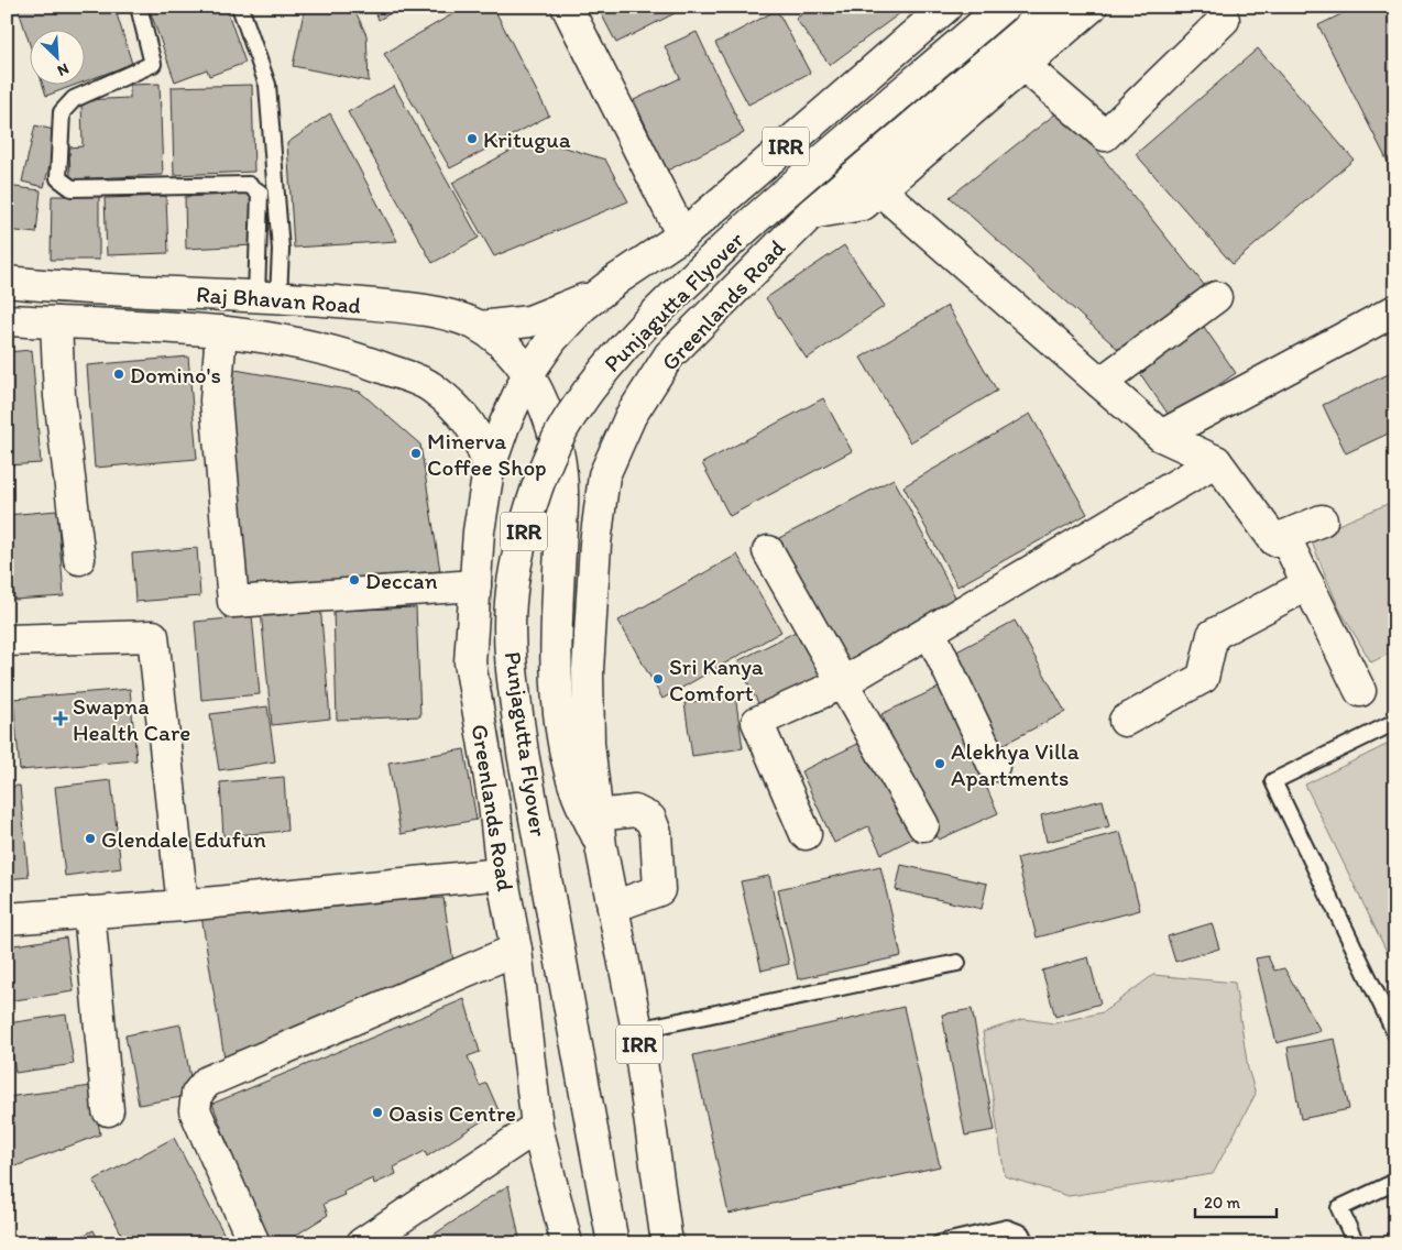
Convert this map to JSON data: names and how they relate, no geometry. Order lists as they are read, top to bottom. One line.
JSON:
{"streets":{"main road":["IRR","Raj Bhavan Road","Punjagutta Flyover","Greenlands Road"]},"crossings":[["IRR","Greenlands Road"],["Raj Bhavan Road","Greenlands Road"]],"places":{"other":["Kritugua","Domino's","Minerva Coffee Shop","Deccan","Sri Kanya Comfort","Alekhya Villa Apartments","Glendale Edufun","Oasis Centre"],"health":["Swapna Health Care"]},"scale_bar":"20 m","north":"bottom right"}
